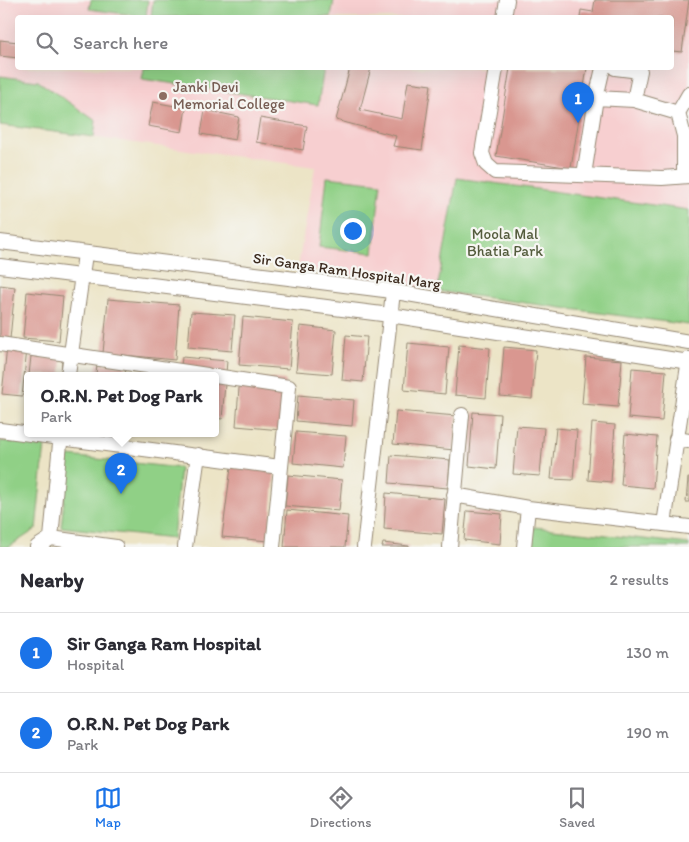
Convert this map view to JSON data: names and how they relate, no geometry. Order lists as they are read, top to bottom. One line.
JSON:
{"streets":{"street":["Sir Ganga Ram Hospital Marg"]},"parks":["Moola Mal Bhatia Park"],"places":["Janki Devi Memorial College"],"page":{"search":"Search here","pins":["1","2"],"popup":["O.R.N. Pet Dog Park","Park"],"heading":["Nearby","2 results"],"list":[{"mark":"1","name":"Sir Ganga Ram Hospital","note":"Hospital","value":"130 m"},{"mark":"2","name":"O.R.N. Pet Dog Park","note":"Park","value":"190 m"}],"nav":["Map","Directions","Saved"]}}
